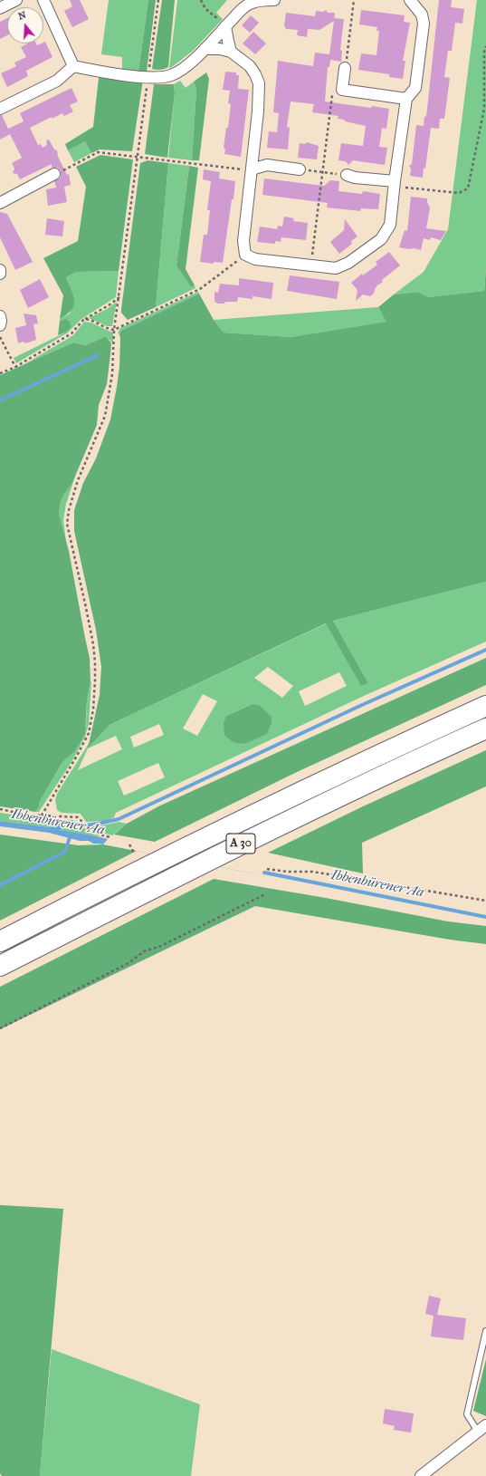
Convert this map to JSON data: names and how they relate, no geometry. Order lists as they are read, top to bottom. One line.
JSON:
{"streets":{"highway":["A 30"]},"water":["Ibbenbürener Aa"],"north":"top"}
